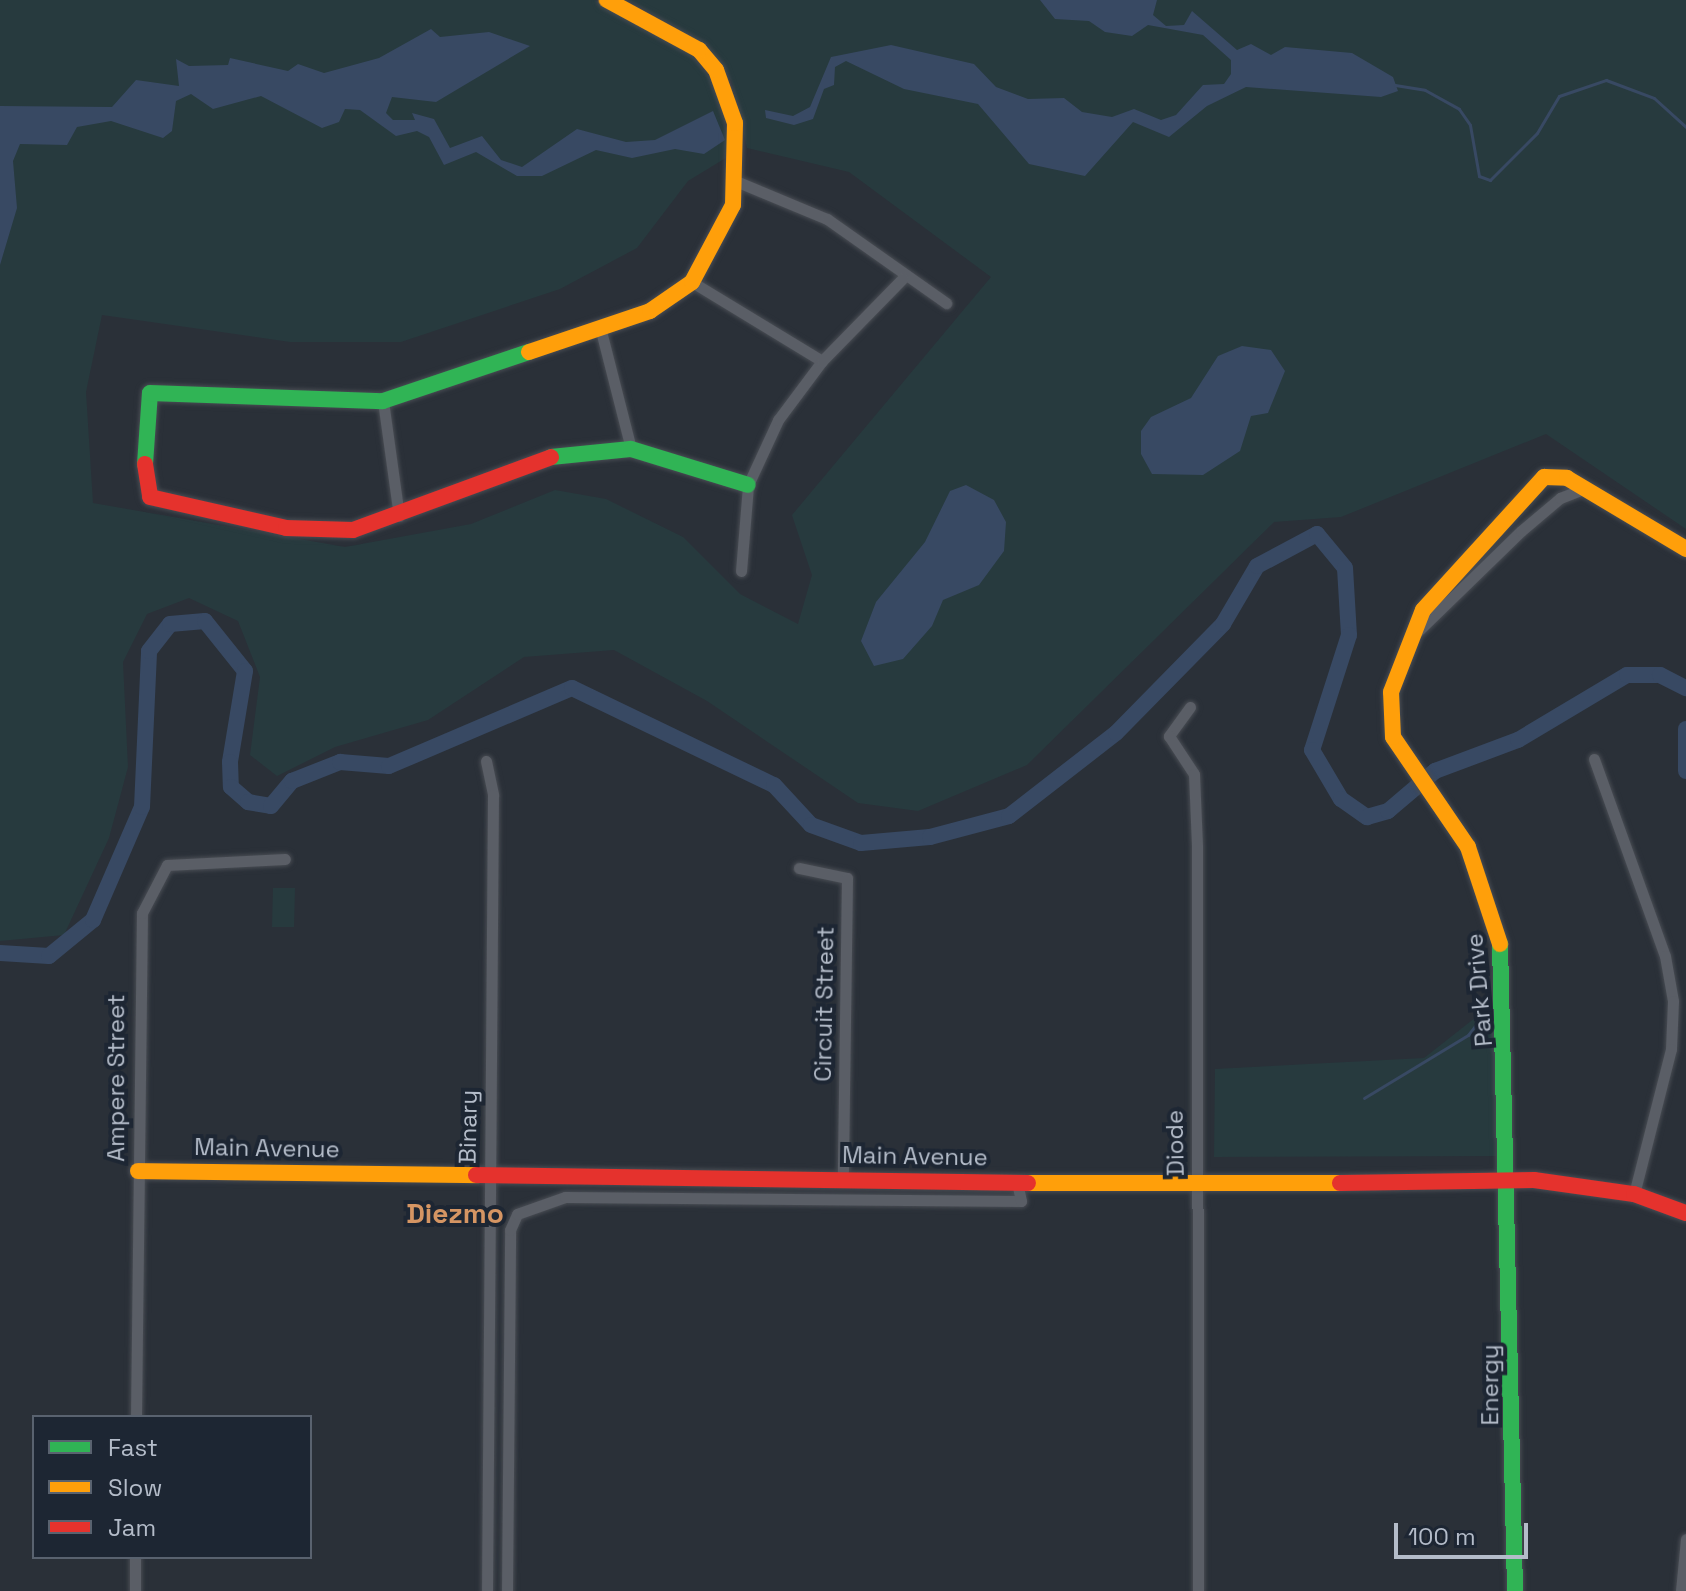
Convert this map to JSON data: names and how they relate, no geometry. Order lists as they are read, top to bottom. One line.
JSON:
{"streets":{"street":["Park Drive","Circuit Street","Ampere Street","Binary","Diode","Main Avenue","Energy"]},"crossings":[["Park Drive","Main Avenue"],["Park Drive","Energy"],["Circuit Street","Main Avenue"],["Ampere Street","Main Avenue"],["Binary","Main Avenue"],["Diode","Main Avenue"],["Main Avenue","Energy"]],"districts":["Diezmo"],"legend":["Fast","Slow","Jam"],"scale_bar":"100 m"}
